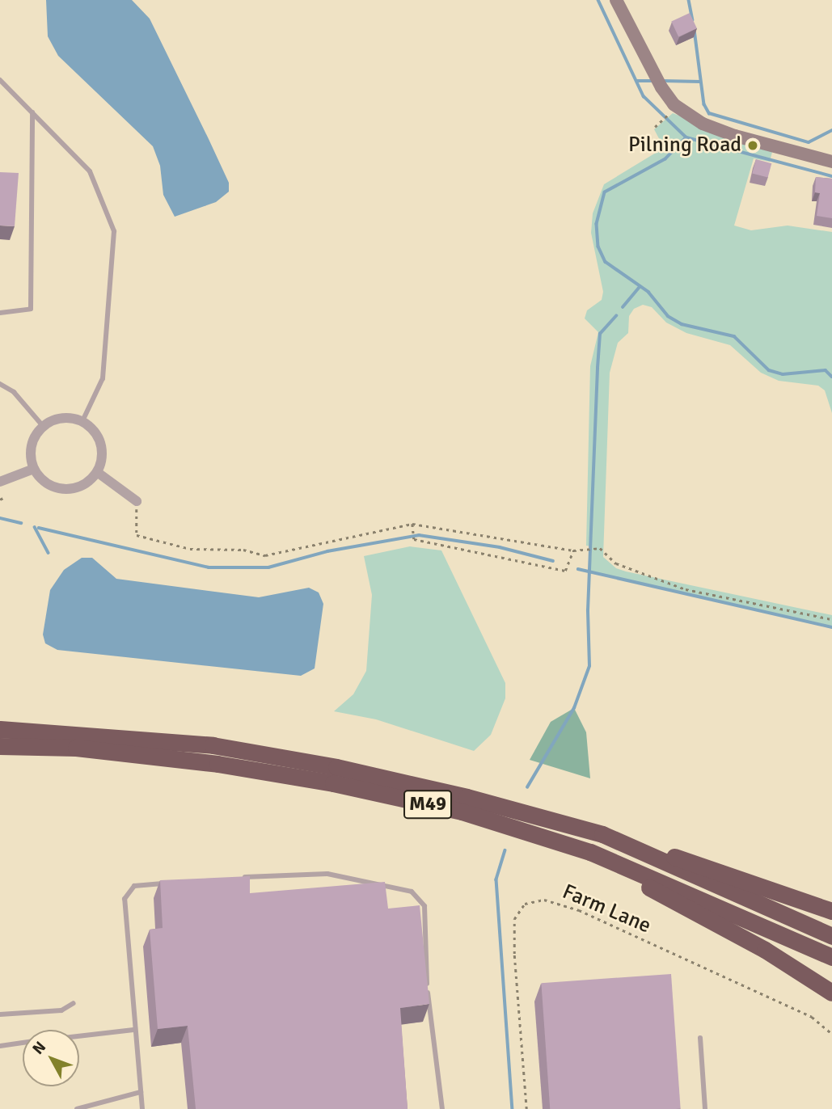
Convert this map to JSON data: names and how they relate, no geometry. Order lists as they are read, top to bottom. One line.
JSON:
{"streets":{"highway":["M49"],"path":["Farm Lane"]},"places":["Pilning Road"],"north":"top left"}
